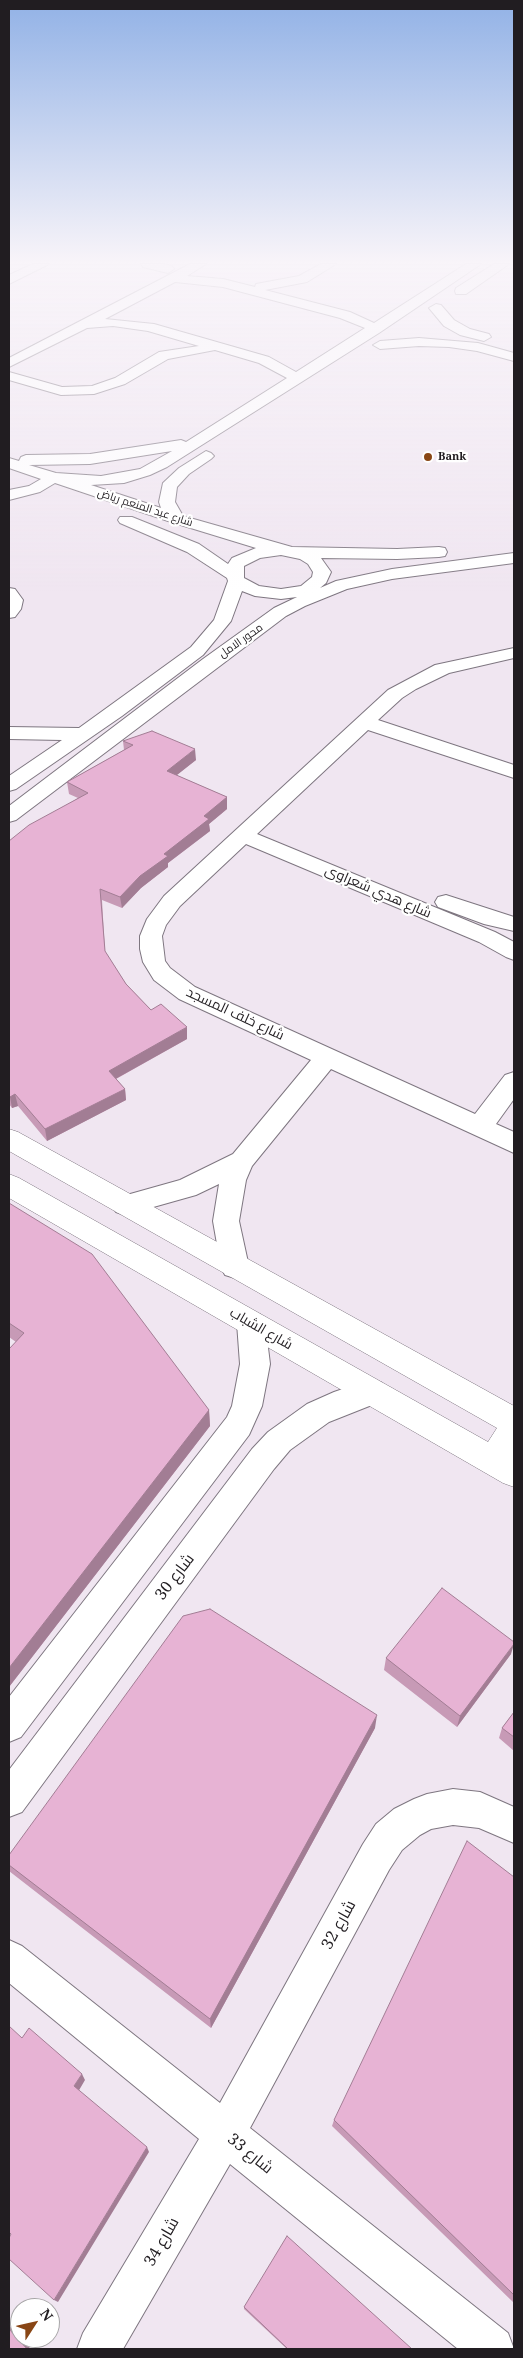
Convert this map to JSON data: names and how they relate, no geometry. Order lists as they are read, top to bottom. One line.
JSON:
{"streets":{"street":["شارع عبد المنعم رياض","محور الامل","شارع هدي شعراوى","شارع خلف المسجد","شارع الشباب","شارع 30","شارع 32","شارع 33","شارع 34"]},"crossings":[["شارع عبد المنعم رياض","محور الامل"],["شارع هدي شعراوى","شارع خلف المسجد"],["شارع الشباب","شارع 30"],["شارع 32","شارع 33"],["شارع 32","شارع 34"],["شارع 33","شارع 34"]],"places":["Bank"],"north":"top right"}
